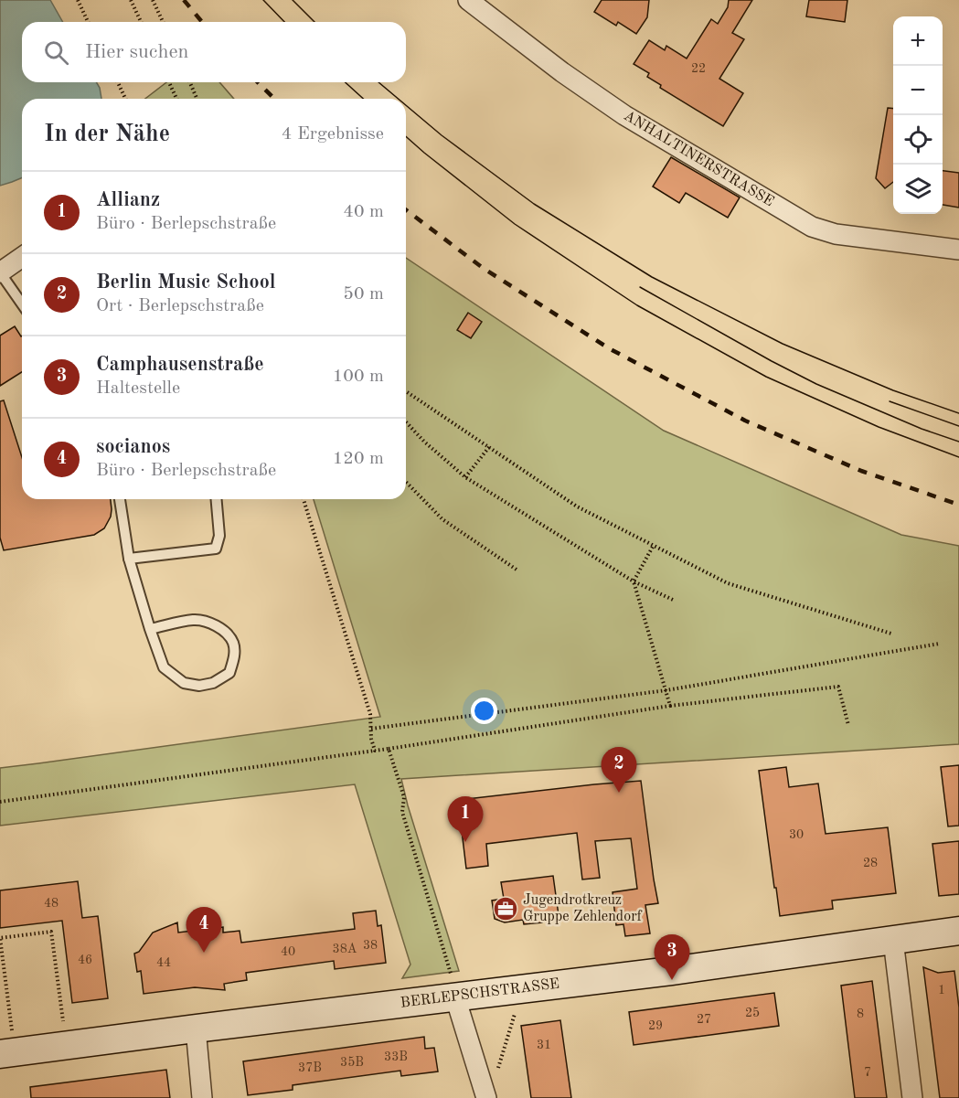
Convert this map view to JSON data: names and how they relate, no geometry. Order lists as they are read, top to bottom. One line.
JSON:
{"streets":{"street":["ANHALTINERSTRASSE","BERLEPSCHSTRASSE"]},"places":{"office":["Jugendrotkreuz Gruppe Zehlendorf"]},"house_numbers":["22","30","28","48","38","38A","40","46","44","1","25","8","27","29","31","33B","35B","37B","7"],"page":{"map_buttons":["+","−"],"search":"Hier suchen","heading":["In der Nähe","4 Ergebnisse"],"list":[{"mark":"1","name":"Allianz","note":"Büro · Berlepschstraße","value":"40 m"},{"mark":"2","name":"Berlin Music School","note":"Ort · Berlepschstraße","value":"50 m"},{"mark":"3","name":"Camphausenstraße","note":"Haltestelle","value":"100 m"},{"mark":"4","name":"socianos","note":"Büro · Berlepschstraße","value":"120 m"}],"pins":["2","1","4","3"]}}
